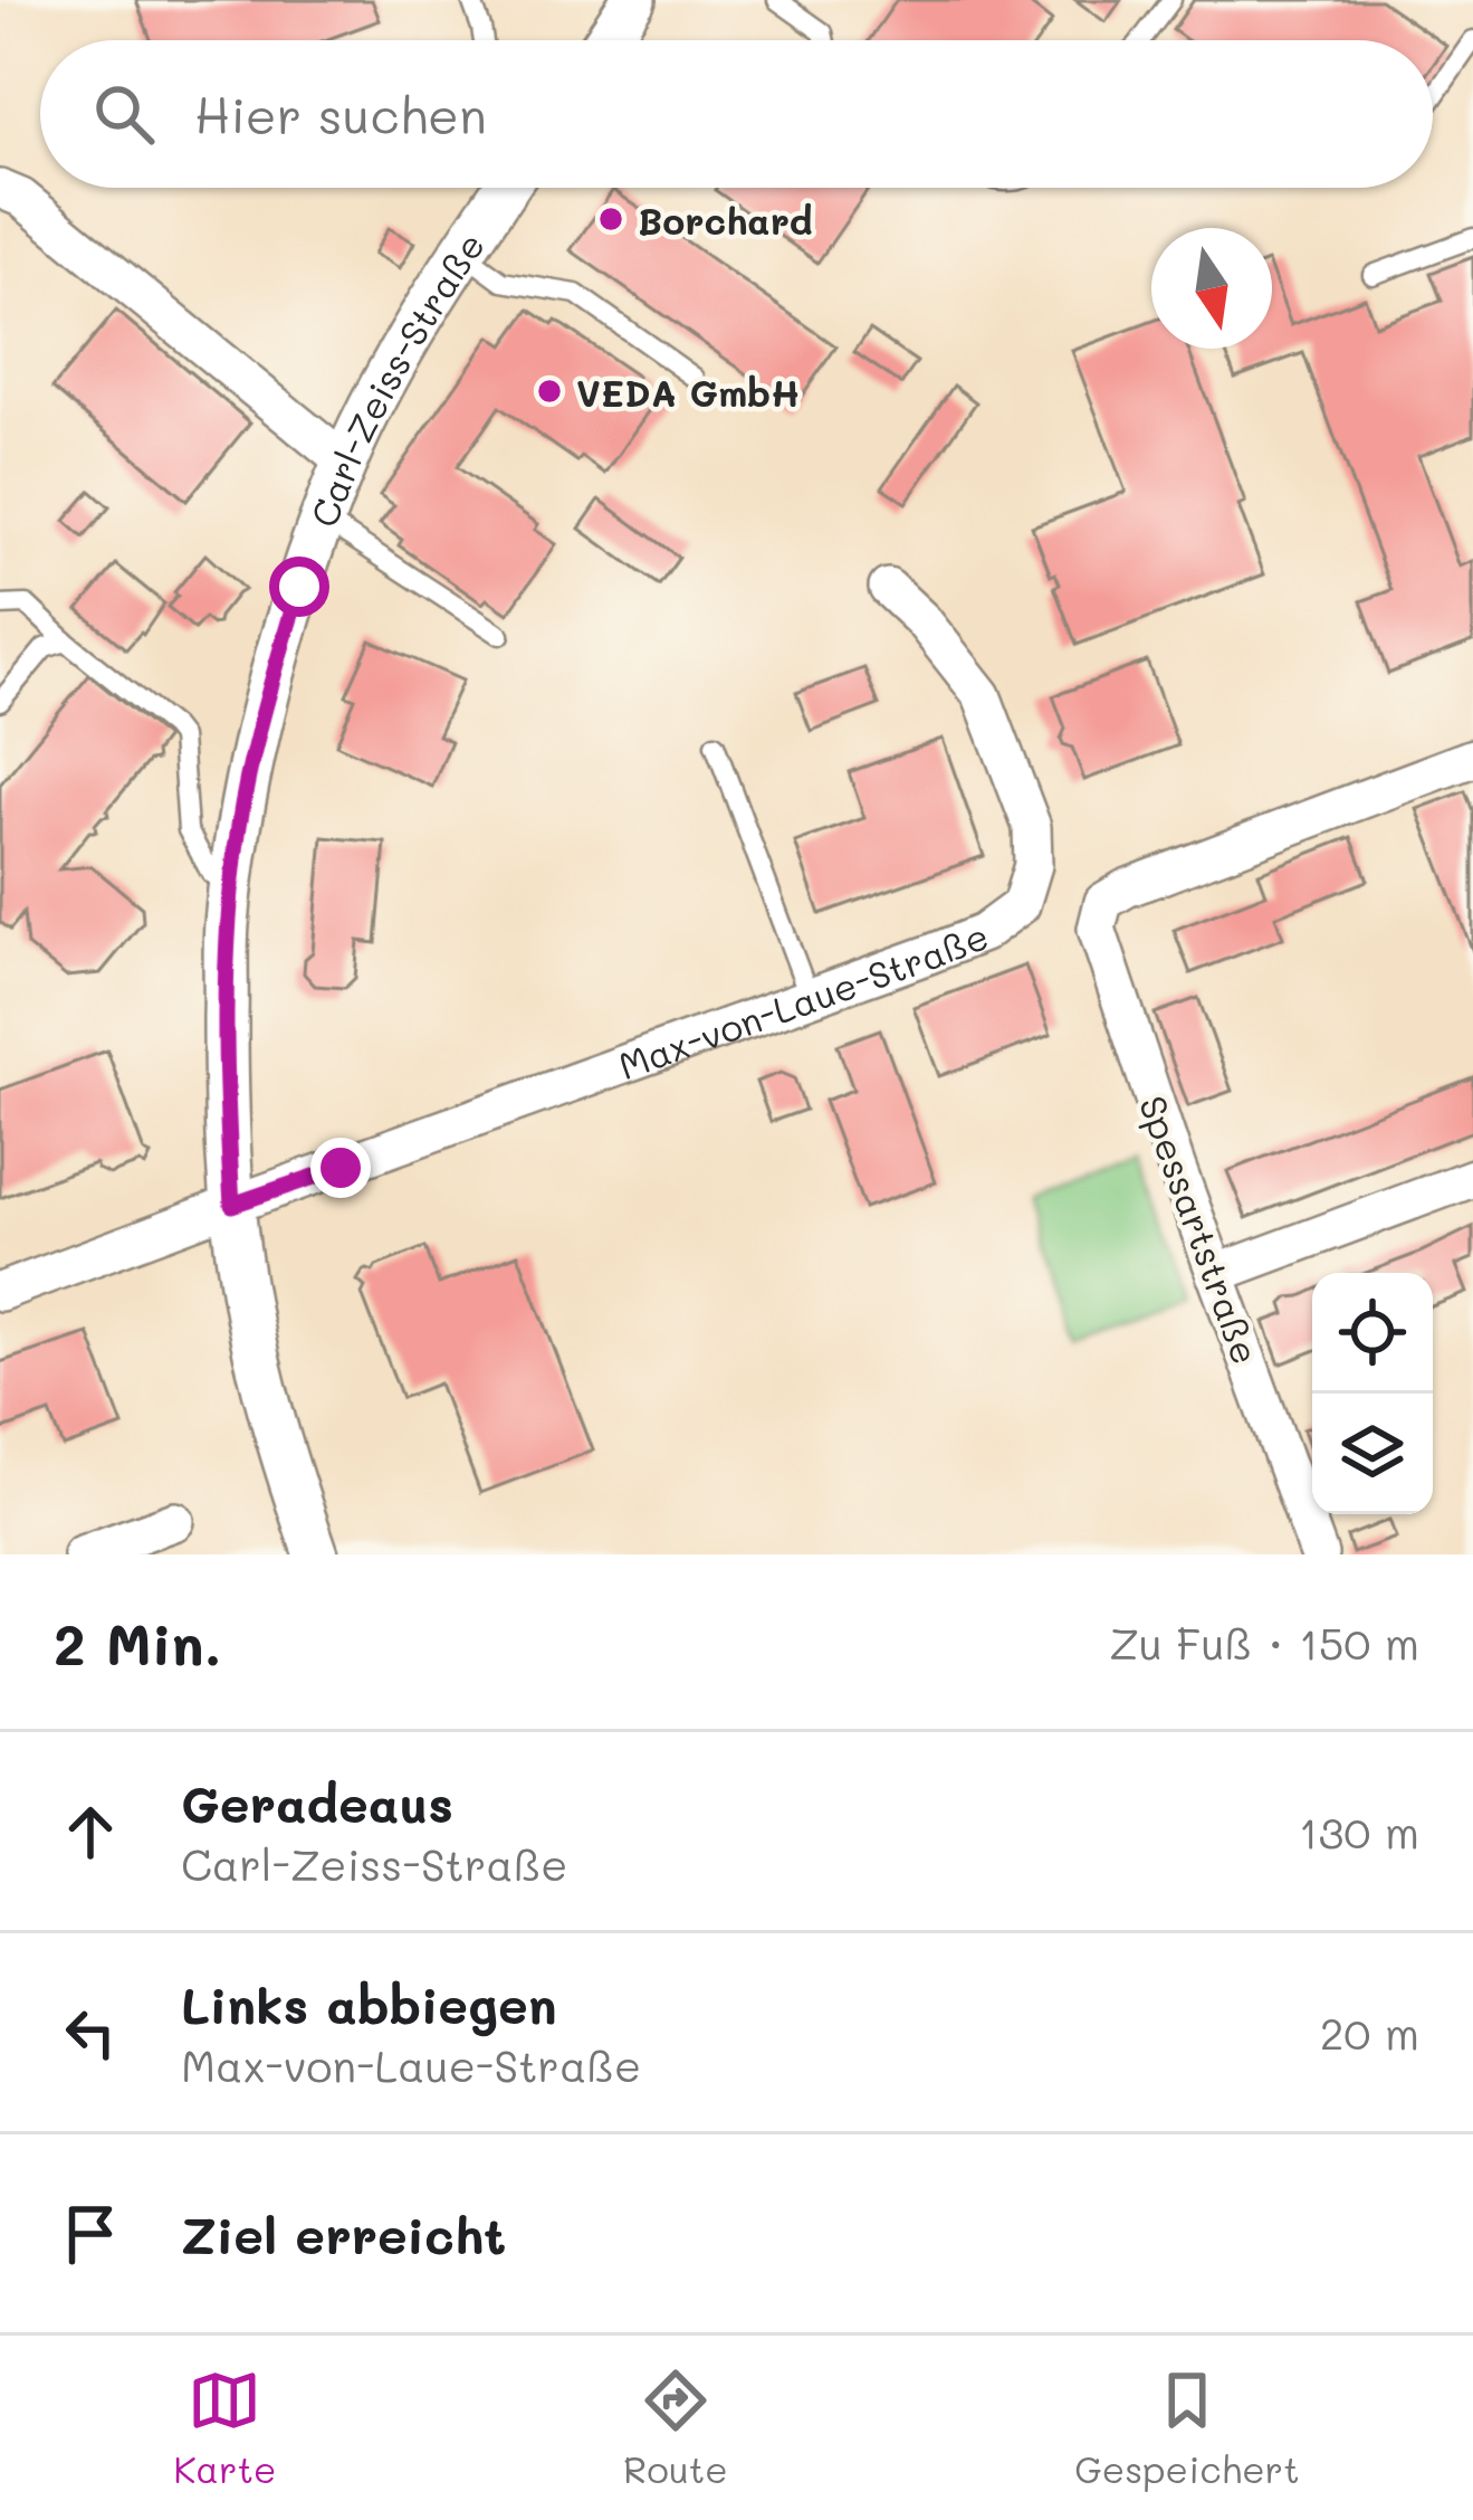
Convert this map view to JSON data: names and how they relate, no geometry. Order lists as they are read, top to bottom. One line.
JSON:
{"streets":{"street":["Carl-Zeiss-Straße","Max-von-Laue-Straße","Spessartstraße"]},"crossings":[["Carl-Zeiss-Straße","Max-von-Laue-Straße"]],"places":["Borchard","VEDA GmbH"],"north":"bottom","page":{"search":"Hier suchen","heading":["2 Min.","Zu Fuß · 150 m"],"list":[["Geradeaus","Carl-Zeiss-Straße","130 m"],["Links abbiegen","Max-von-Laue-Straße","20 m"],"Ziel erreicht"],"nav":["Karte","Route","Gespeichert"]}}
